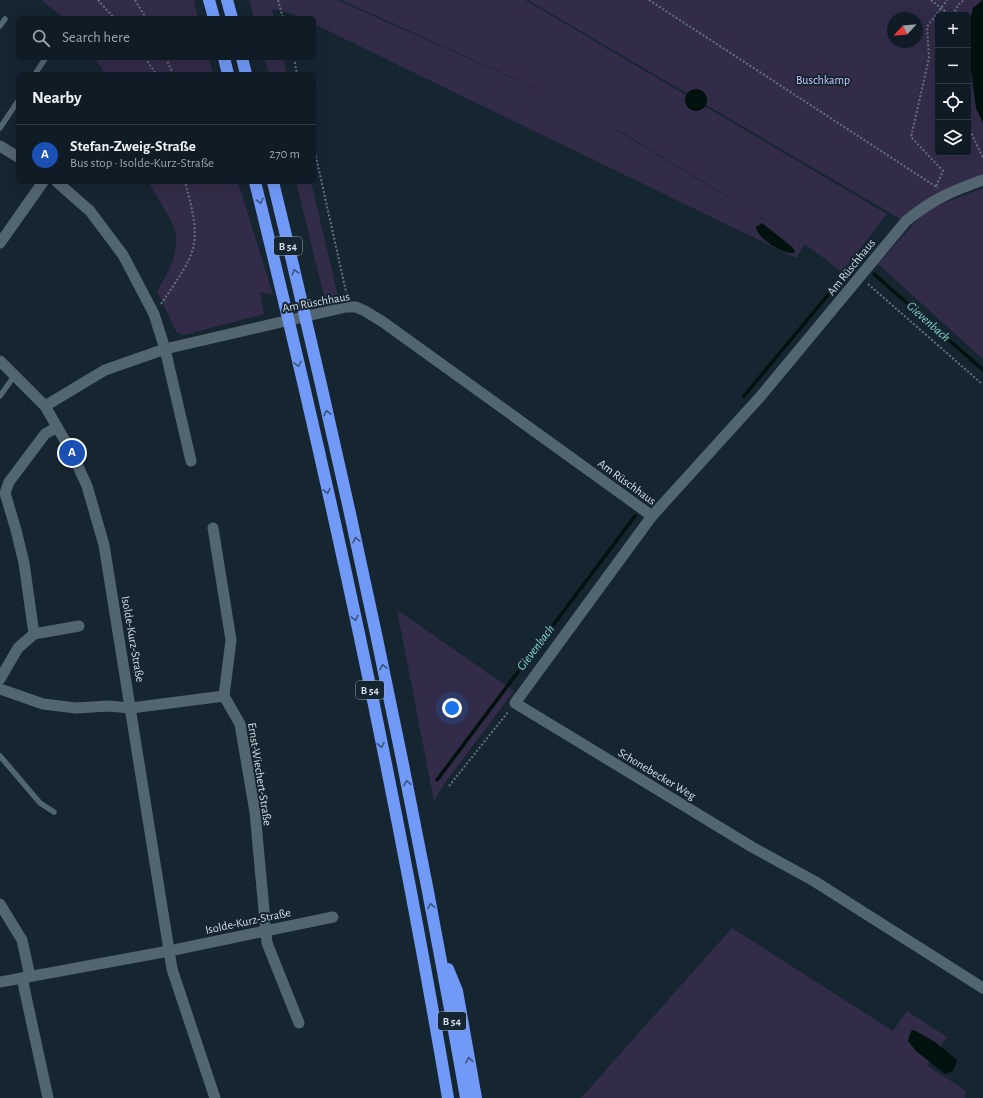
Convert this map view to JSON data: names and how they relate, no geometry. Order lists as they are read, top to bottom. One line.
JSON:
{"streets":{"highway":["B 54"],"street":["Am Rüschhaus","Isolde-Kurz-Straße","Ernst-Wiechert-Straße","Schonebecker Weg"]},"crossings":[["Am Rüschhaus","Isolde-Kurz-Straße"],["Isolde-Kurz-Straße","Ernst-Wiechert-Straße"]],"water":["Gievenbach"],"parks":["Buschkamp"],"north":"bottom left","page":{"map_buttons":["+","−"],"search":"Search here","heading":"Nearby","list":[{"mark":"A","name":"Stefan-Zweig-Straße","note":"Bus stop · Isolde-Kurz-Straße","value":"270 m"}],"pins":"A"}}
